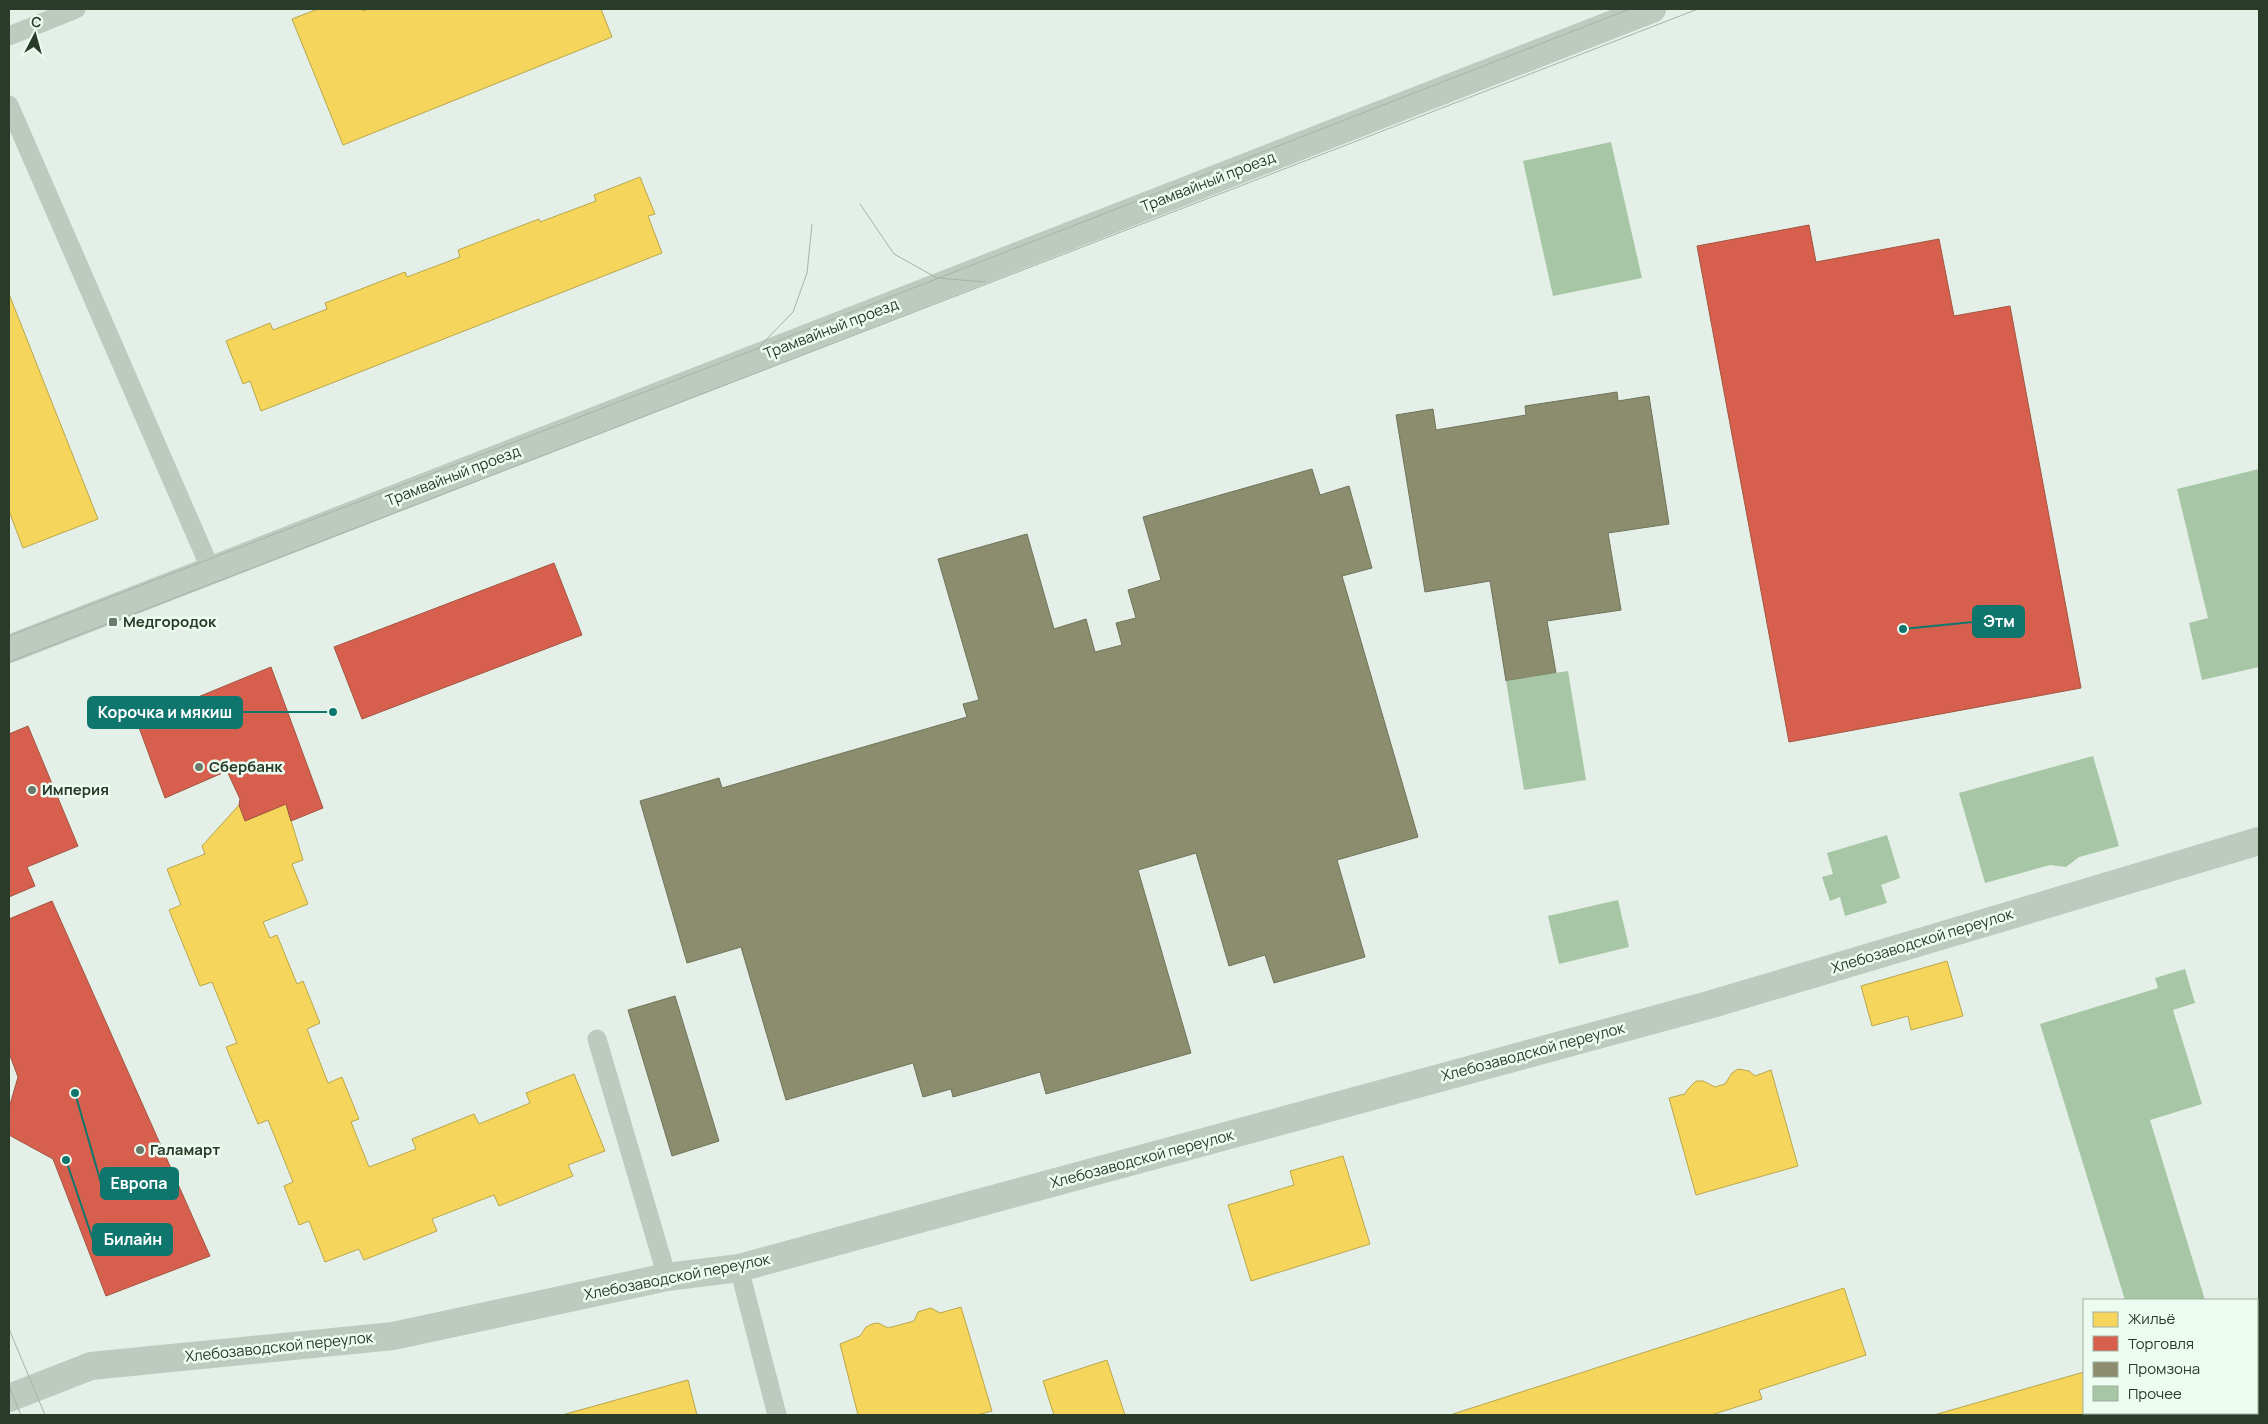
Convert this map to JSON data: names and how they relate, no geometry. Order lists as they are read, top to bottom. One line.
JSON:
{"streets":{"street":["Трамвайный проезд","Хлебозаводской переулок"]},"places":{"transit":["Медгородок"],"other":["Этм","Корочка и мякиш","Сбербанк","Империя","Европа","Галамарт","Билайн"]},"legend":["Жильё","Торговля","Промзона","Прочее"],"north":"top"}
